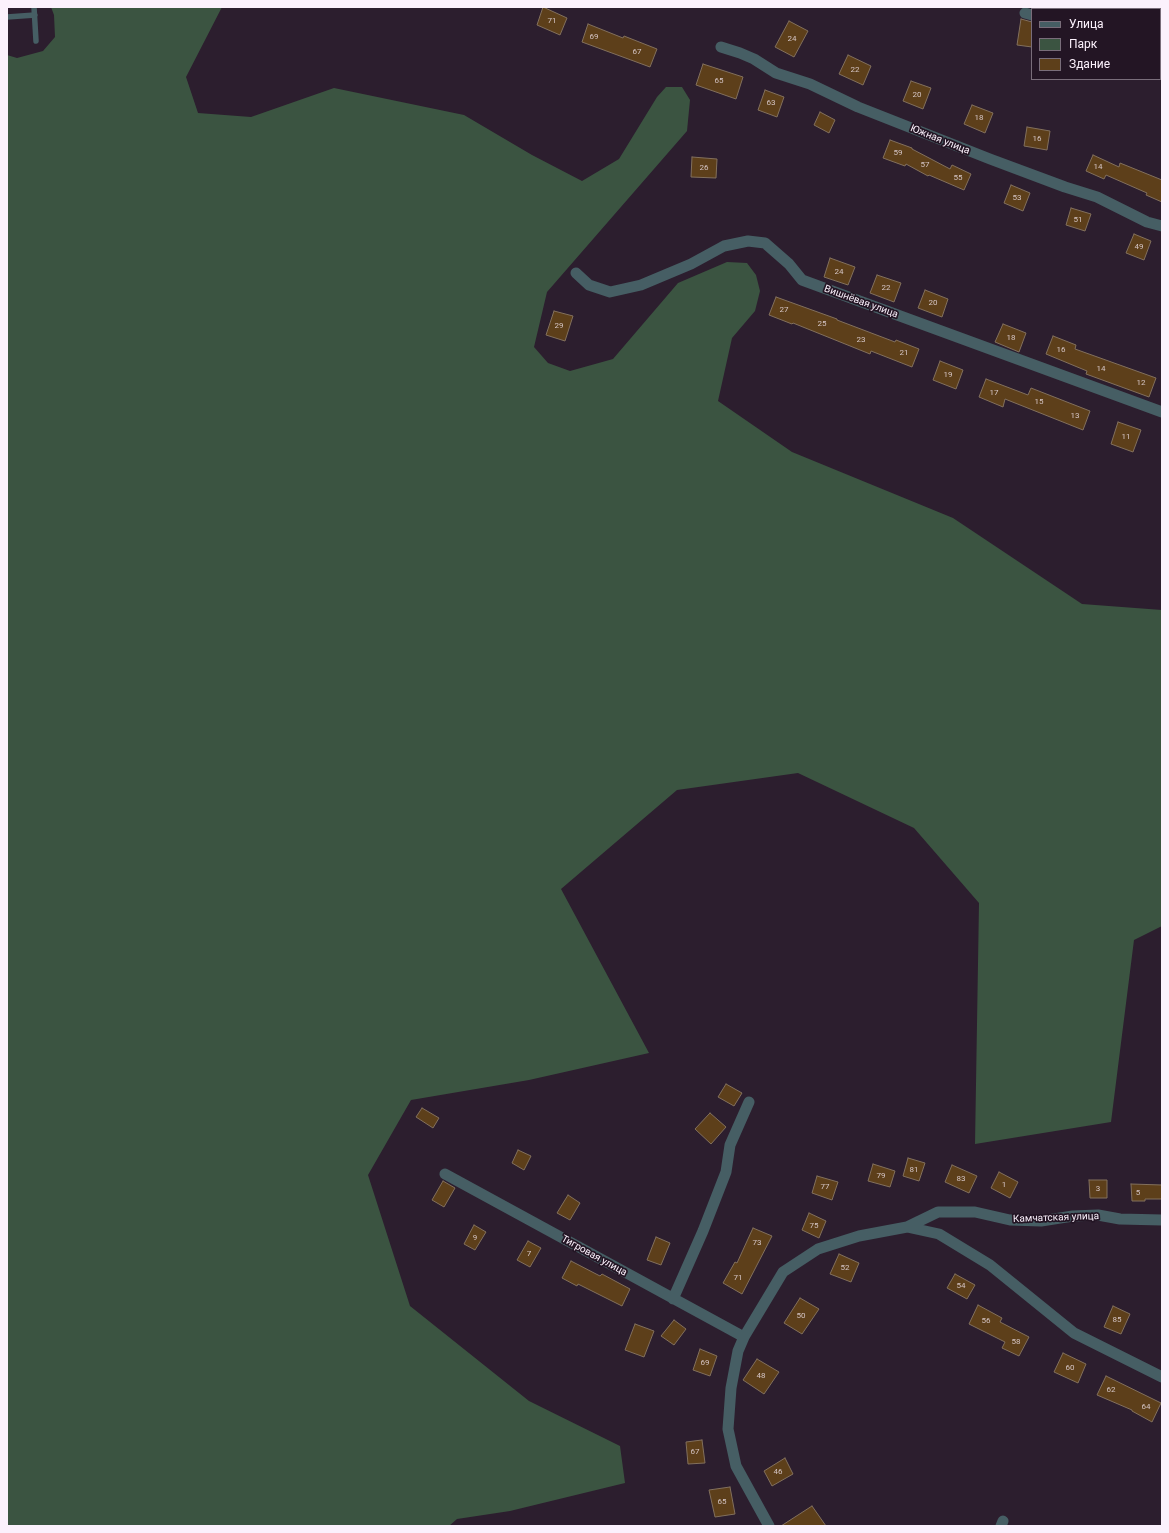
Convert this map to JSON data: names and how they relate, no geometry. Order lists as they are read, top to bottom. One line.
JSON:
{"streets":{"street":["Южная улица","Вишнёвая улица","Камчатская улица","Тигровая улица"]},"house_numbers":["71","69","24","67","22","65","20","63","18","16","59","57","14","26","55","53","51","49","24","22","20","27","25","29","18","23","16","21","14","19","12","17","15","13","11","81","79","83","1","77","3","5","75","9","73","7","52","71","54","50","85","56","58","69","60","48","62","64","67","46","65"],"legend":["Улица","Парк","Здание"]}
